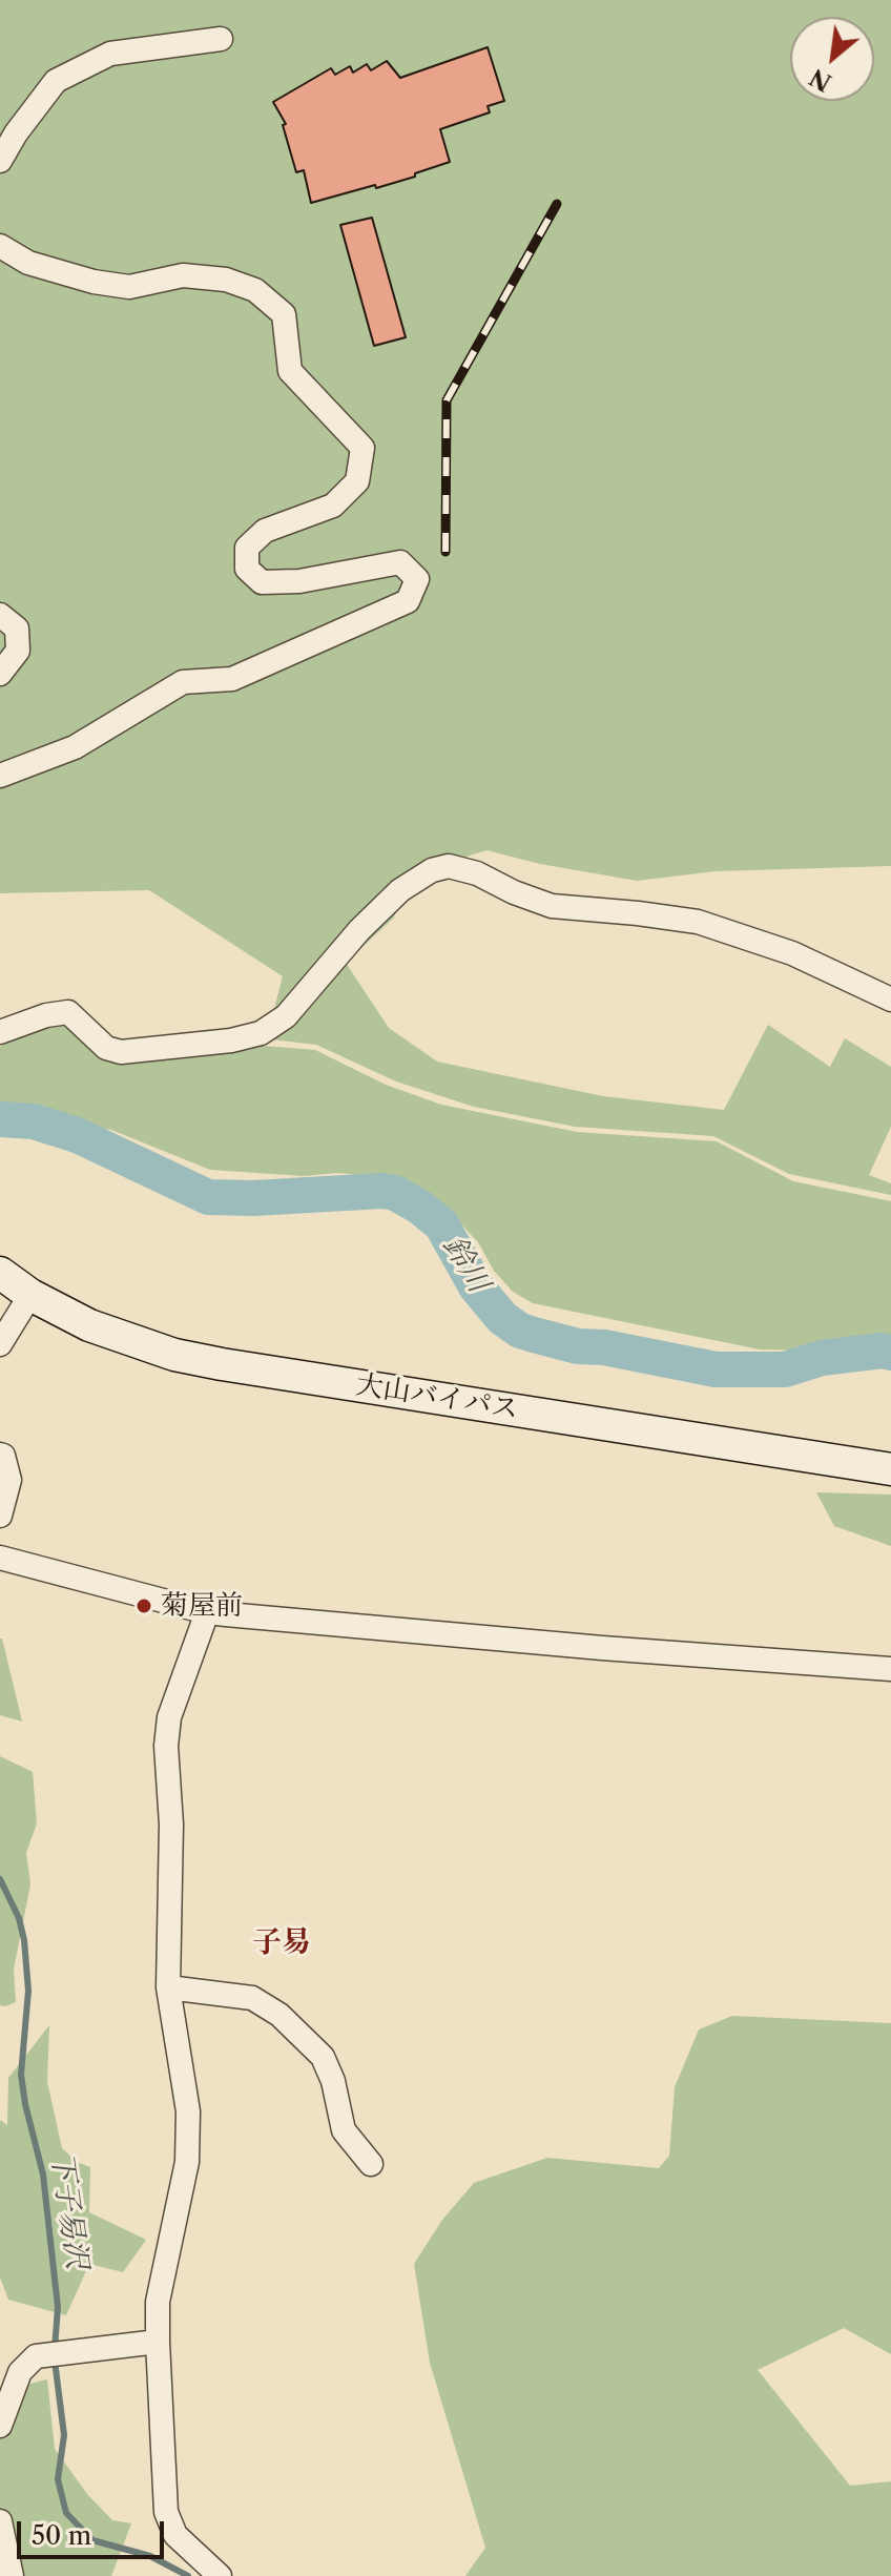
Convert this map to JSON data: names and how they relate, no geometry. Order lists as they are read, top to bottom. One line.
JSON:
{"streets":{"main road":["大山バイパス"]},"districts":["子易"],"water":["鈴川","下子易沢"],"places":["菊屋前"],"scale_bar":"50 m","north":"bottom left"}
